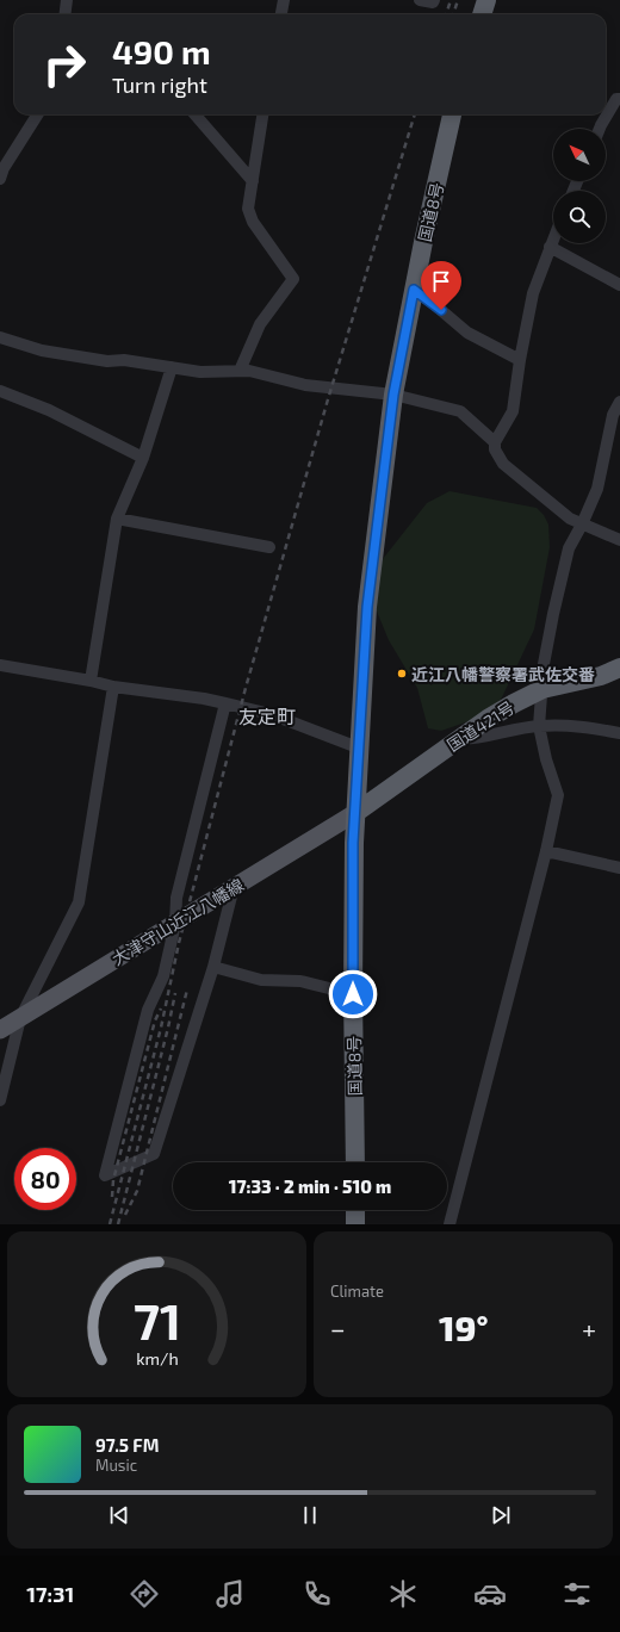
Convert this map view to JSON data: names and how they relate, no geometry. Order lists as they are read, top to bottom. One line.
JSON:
{"streets":{"highway":["国道8号","国道421号"],"main road":["大津守山近江八幡線"]},"crossings":[["国道8号","国道421号"],["国道8号","大津守山近江八幡線"],["国道421号","大津守山近江八幡線"]],"districts":["友定町"],"places":["近江八幡警察署武佐交番"],"north":"top left","page":{"turn":["490 m","Turn right"],"limit":"80","trip":"17:33 · 2 min · 510 m","tile":"Climate","heat":["−","19°","+"],"song":["97.5 FM","Music"],"tabs":"17:31","gauge":["71","km/h"]}}
